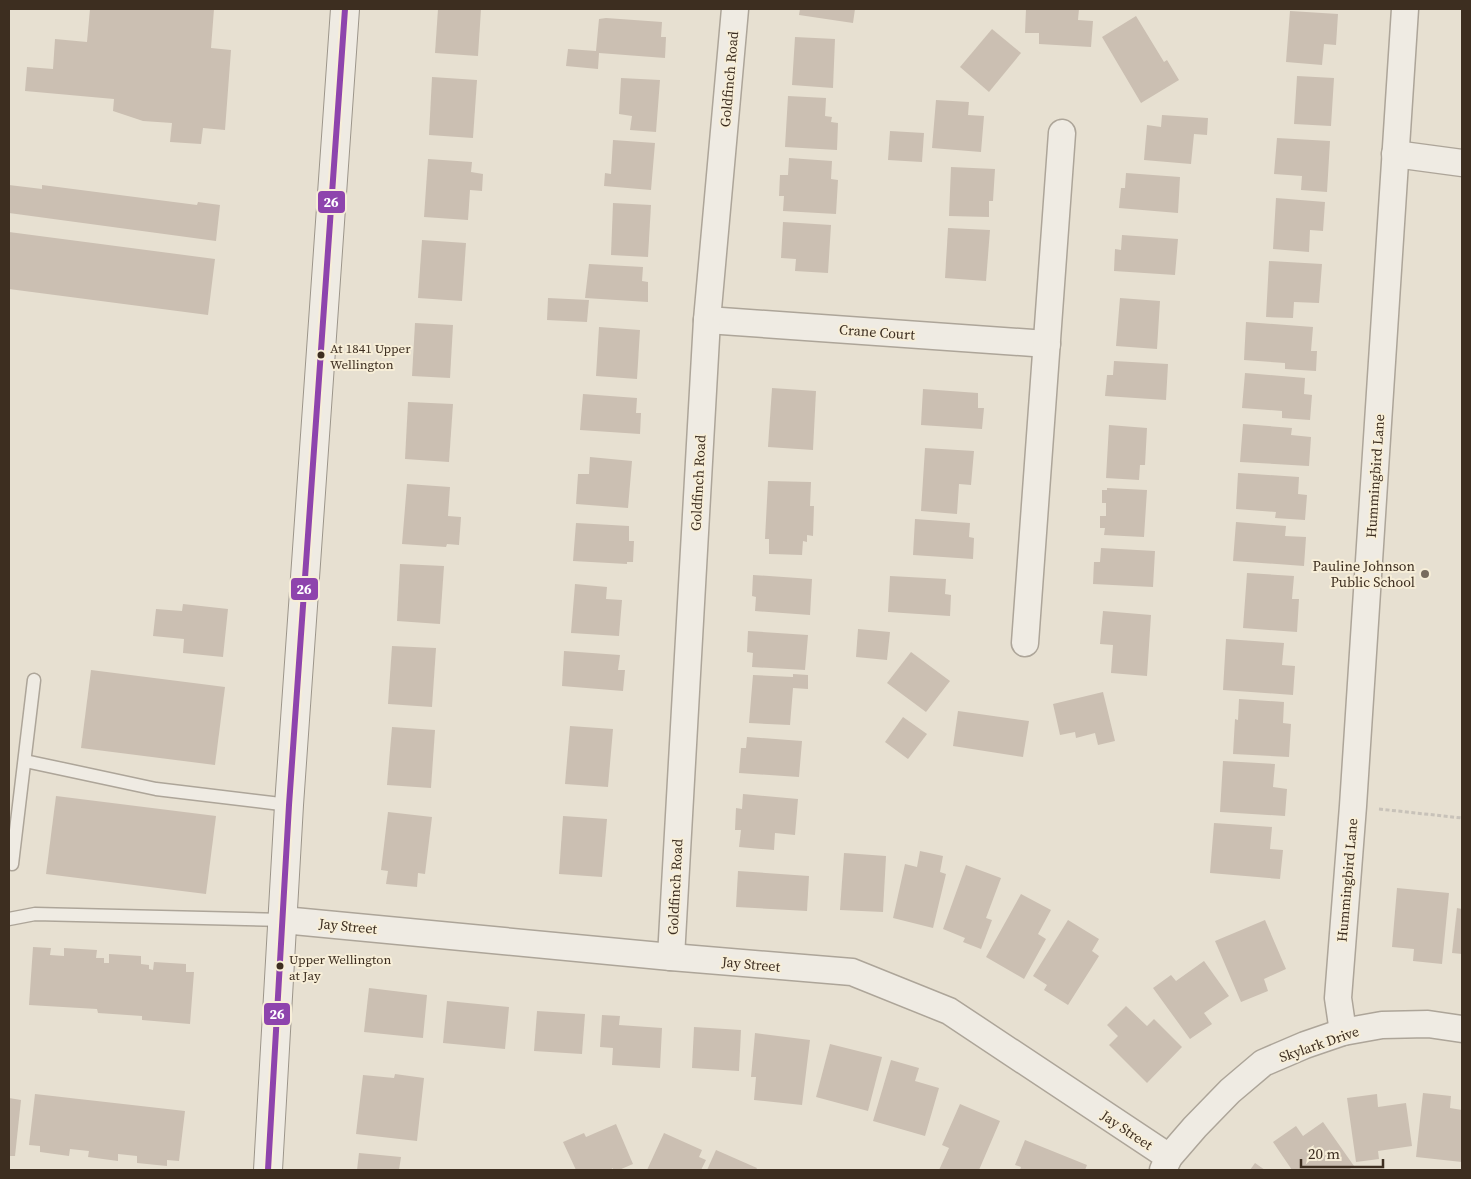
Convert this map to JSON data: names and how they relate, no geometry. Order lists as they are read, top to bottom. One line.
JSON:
{"streets":{"street":["Goldfinch Road","Crane Court","Hummingbird Lane","Jay Street","Skylark Drive"]},"crossings":[["Goldfinch Road","Crane Court"],["Goldfinch Road","Jay Street"],["Hummingbird Lane","Skylark Drive"],["Jay Street","Skylark Drive"]],"places":["At 1841 Upper Wellington","Pauline Johnson Public School","Upper Wellington at Jay"],"lines":["transit line 26"],"scale_bar":"20 m"}
